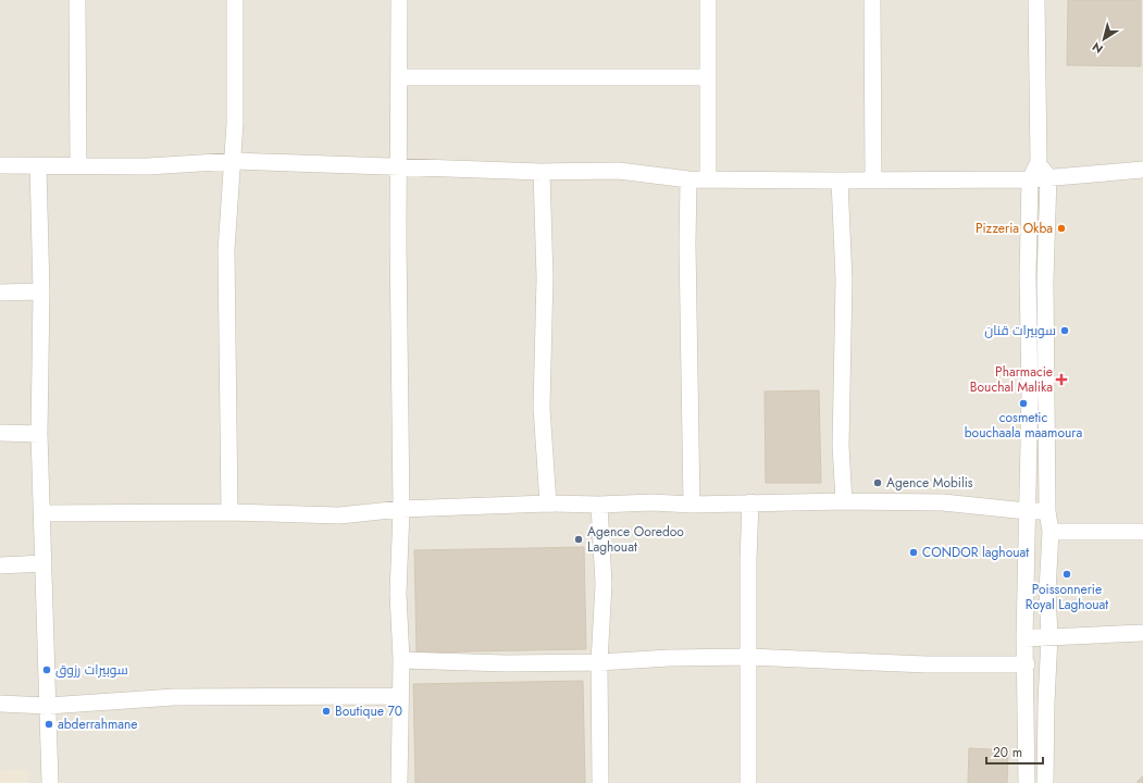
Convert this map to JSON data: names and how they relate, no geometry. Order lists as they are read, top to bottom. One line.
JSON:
{"places":{"other":["Pizzeria Okba","سوبيرات قنان","cosmetic bouchaala maamoura","Agence Mobilis","Agence Ooredoo Laghouat","CONDOR laghouat","Poissonnerie Royal Laghouat","سوبيرات رزوق","Boutique 70","abderrahmane"],"health":["Pharmacie Bouchal Malika"]},"scale_bar":"20 m","north":"bottom left"}
